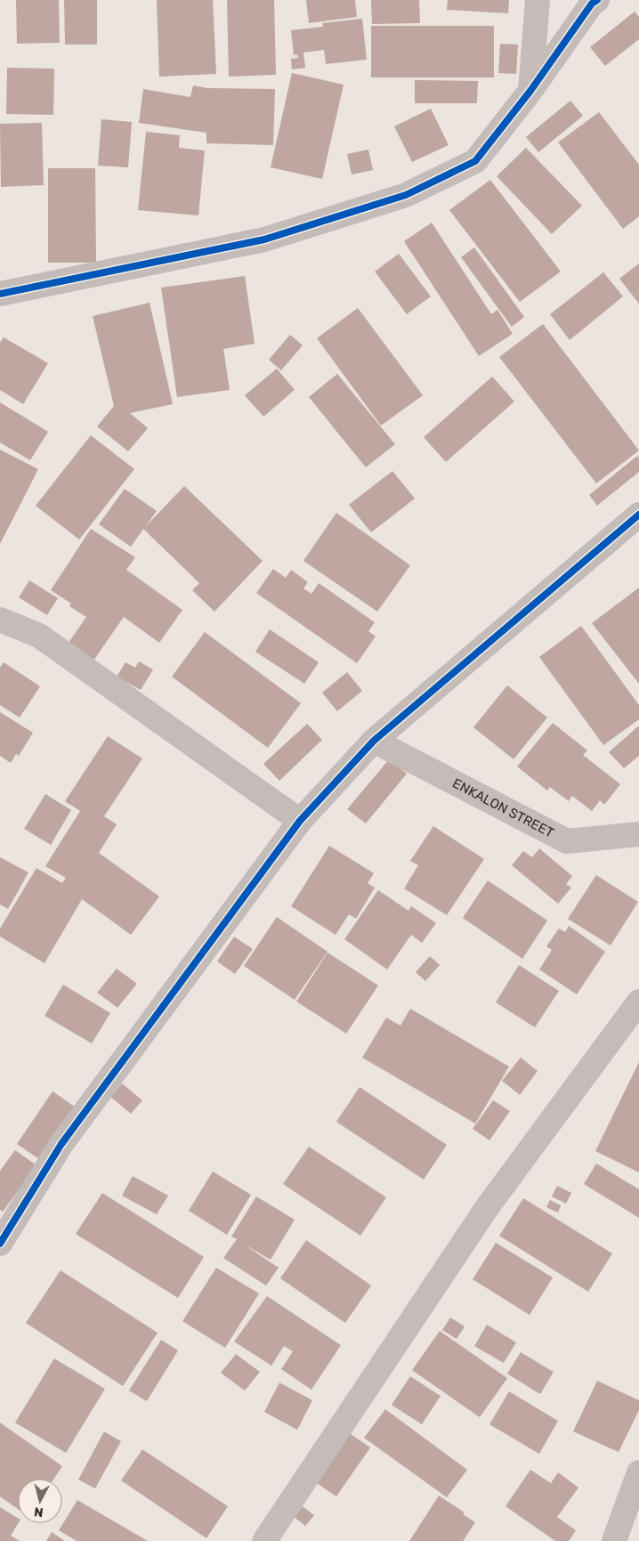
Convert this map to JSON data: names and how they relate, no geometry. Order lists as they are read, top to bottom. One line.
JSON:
{"streets":{"street":["ENKALON STREET"]},"north":"bottom"}
